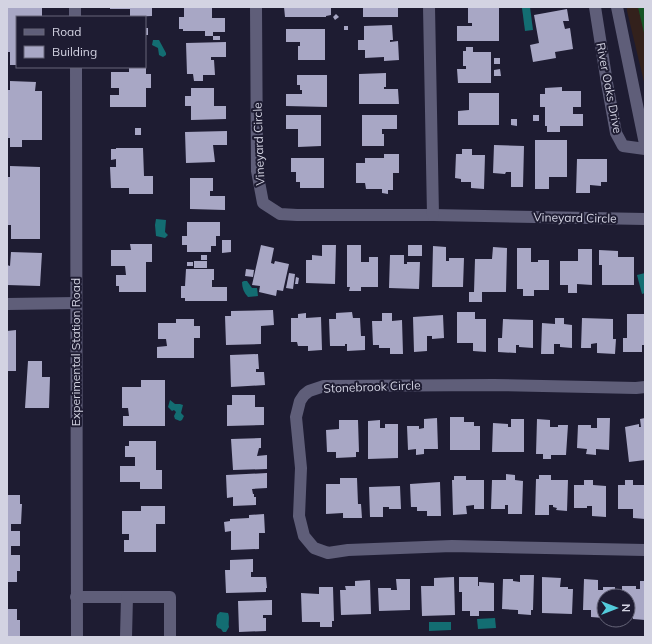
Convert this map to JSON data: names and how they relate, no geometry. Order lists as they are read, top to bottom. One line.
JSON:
{"streets":{"street":["River Oaks Drive","Vineyard Circle","Experimental Station Road","Stonebrook Circle"]},"legend":["Road","Building"],"north":"right"}
